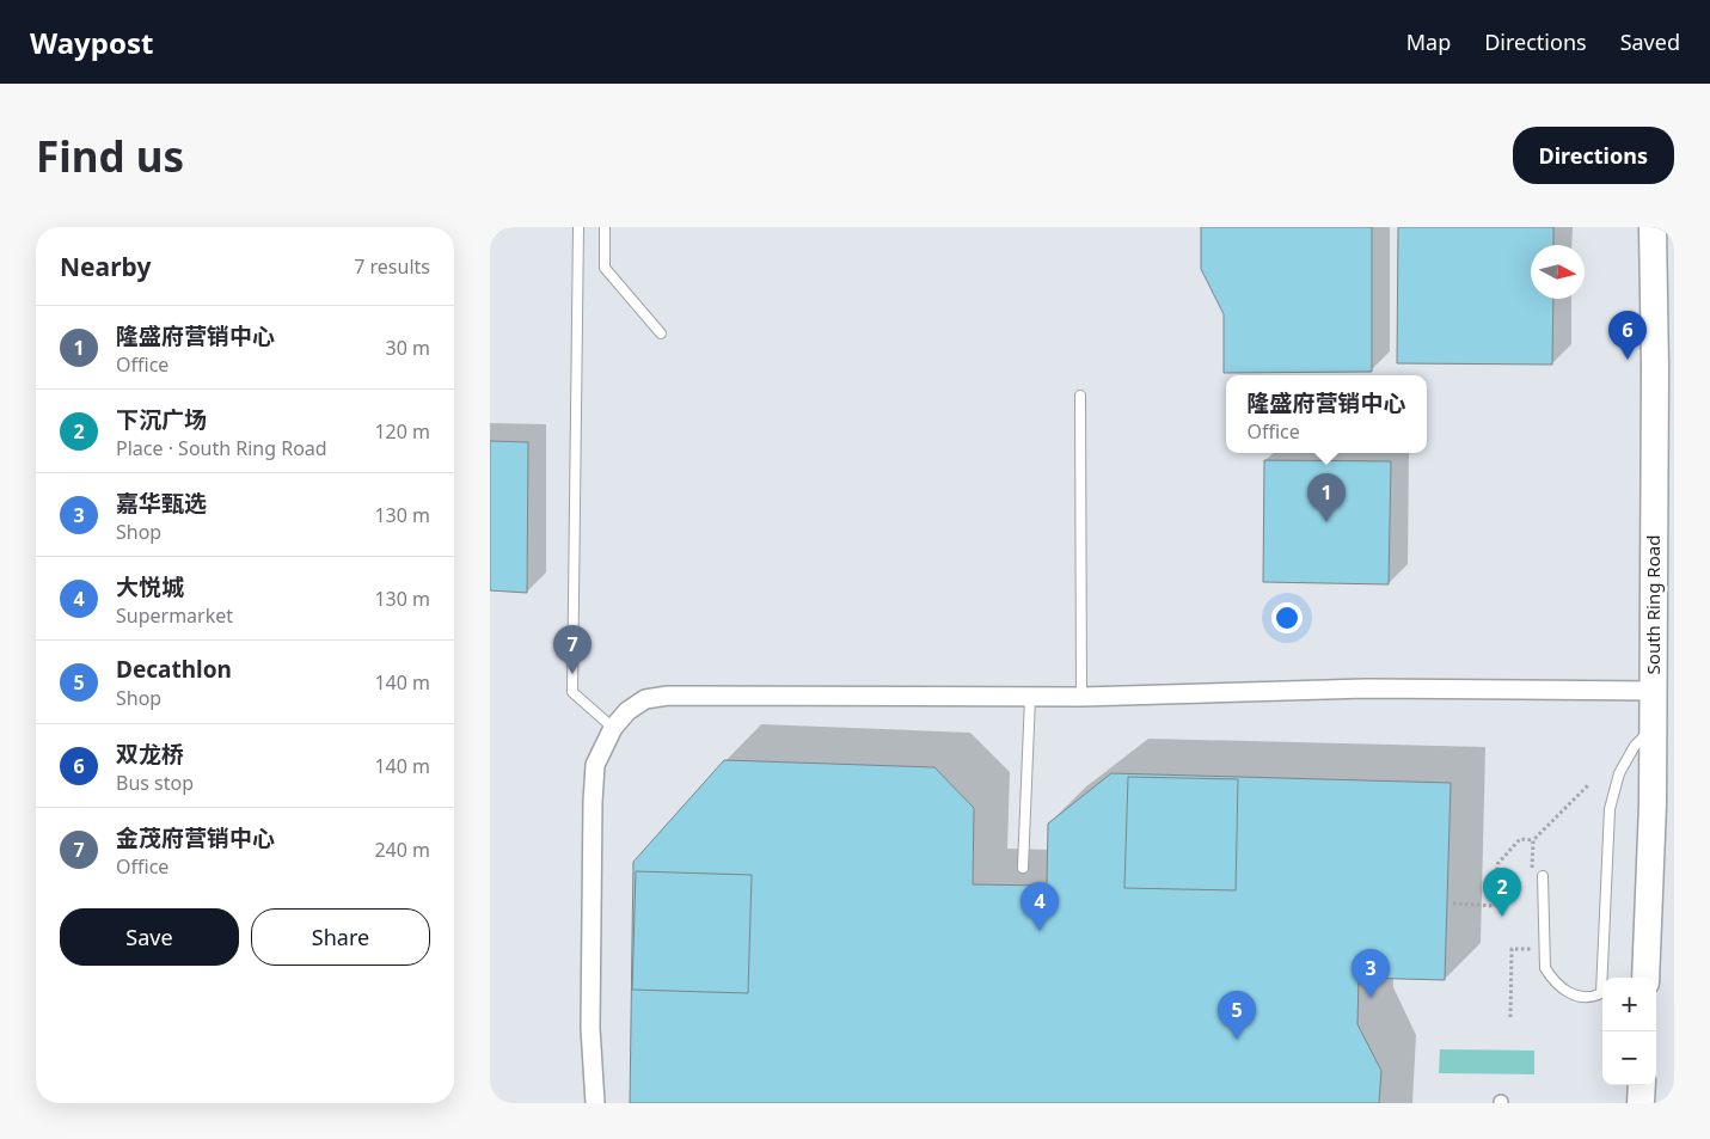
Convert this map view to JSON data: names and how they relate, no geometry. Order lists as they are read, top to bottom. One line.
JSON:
{"streets":{"main road":["South Ring Road"]},"north":"right","page":{"header":"Waypost","nav":["Map","Directions","Saved"],"buttons":["Directions",["Save","Share"]],"title":"Find us","heading":["Nearby","7 results"],"list":[{"mark":"1","name":"隆盛府营销中心","note":"Office","value":"30 m"},{"mark":"2","name":"下沉广场","note":"Place · South Ring Road","value":"120 m"},{"mark":"3","name":"嘉华甄选","note":"Shop","value":"130 m"},{"mark":"4","name":"大悦城","note":"Supermarket","value":"130 m"},{"mark":"5","name":"Decathlon","note":"Shop","value":"140 m"},{"mark":"6","name":"双龙桥","note":"Bus stop","value":"140 m"},{"mark":"7","name":"金茂府营销中心","note":"Office","value":"240 m"}],"pins":["6","1","7","2","4","3","5"],"popup":["隆盛府营销中心","Office"],"map_buttons":["+","−"]}}
